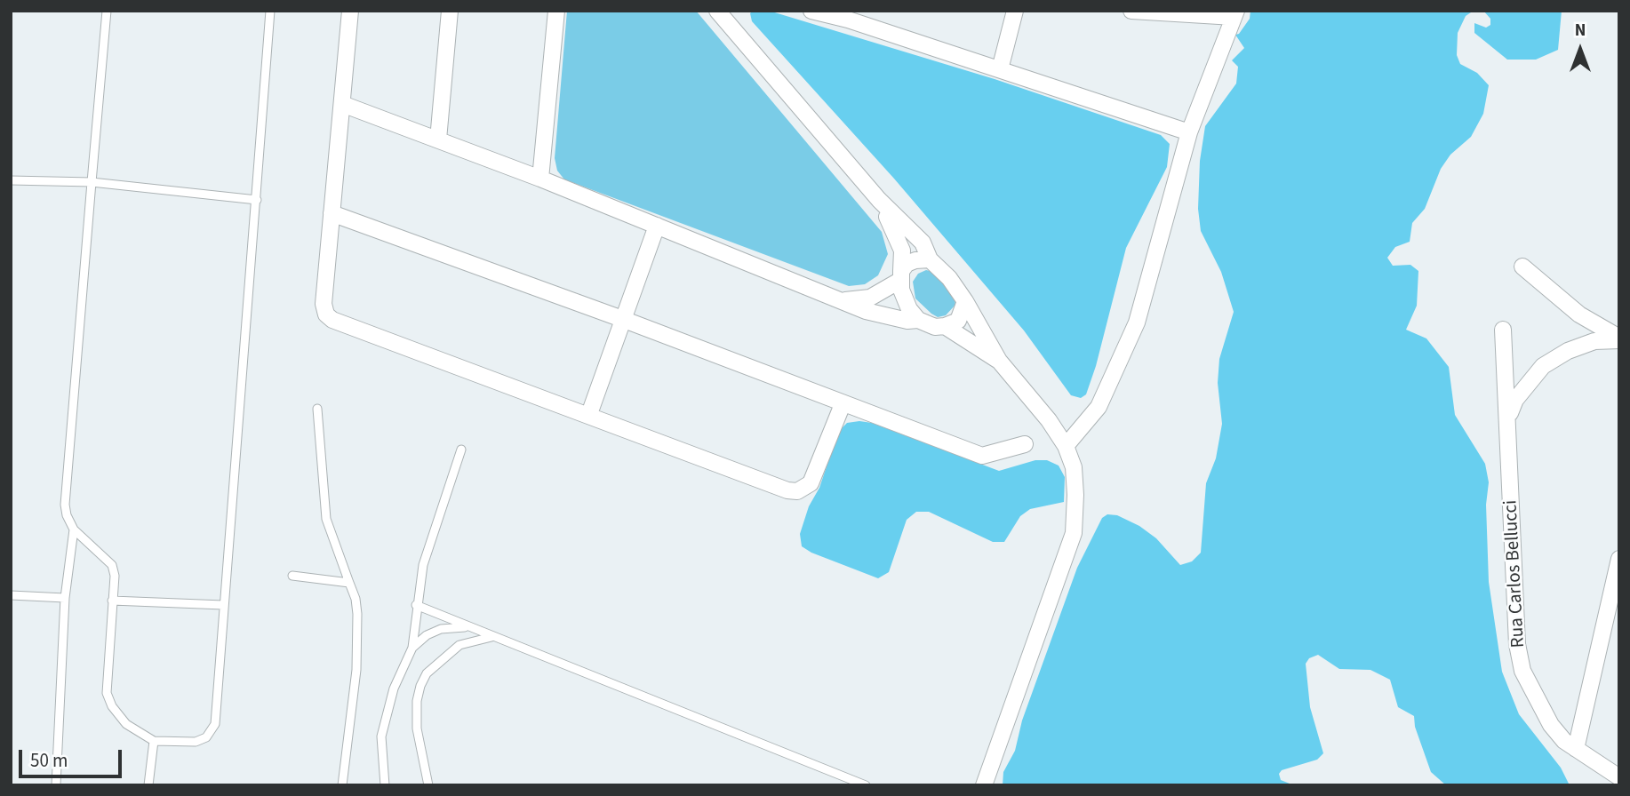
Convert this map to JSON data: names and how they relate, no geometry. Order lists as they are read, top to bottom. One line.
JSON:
{"streets":{"street":["Rua Carlos Bellucci"]},"scale_bar":"50 m","north":"top"}
